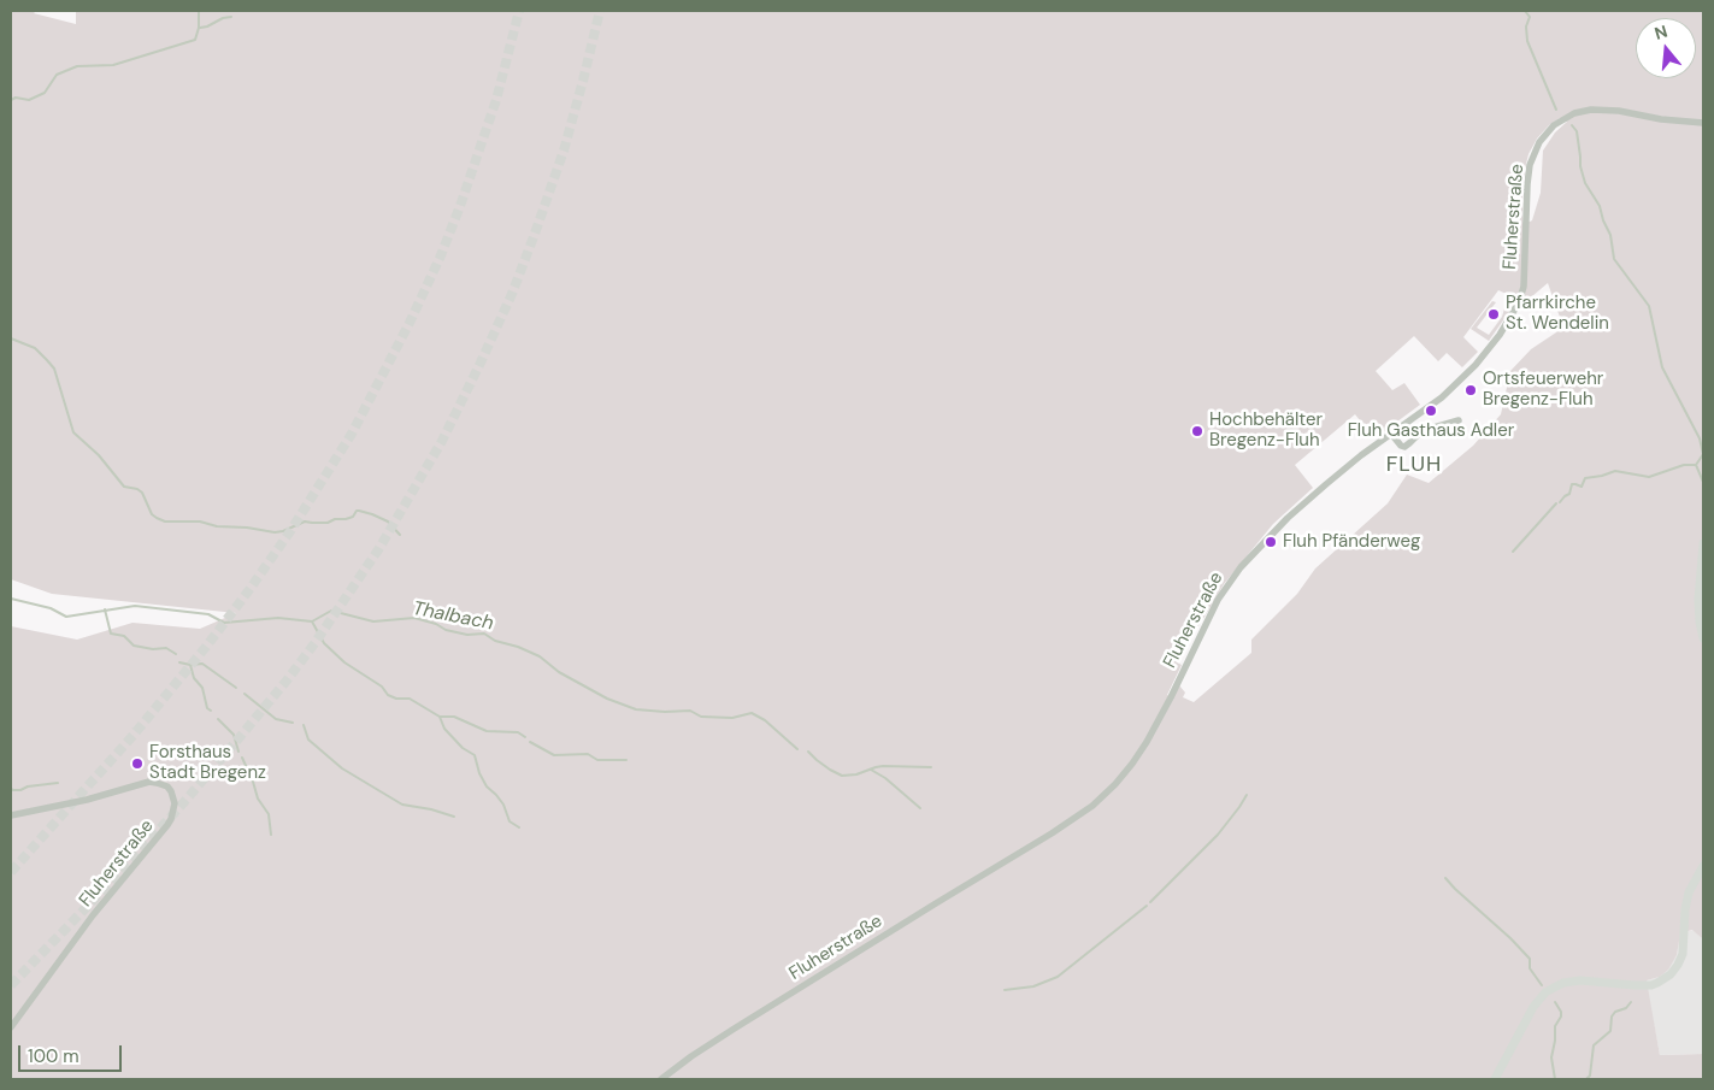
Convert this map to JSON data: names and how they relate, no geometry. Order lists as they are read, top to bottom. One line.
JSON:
{"streets":{"street":["Fluherstraße"]},"districts":["FLUH"],"water":["Thalbach"],"places":["Pfarrkirche St. Wendelin","Ortsfeuerwehr Bregenz-Fluh","Fluh Gasthaus Adler","Hochbehälter Bregenz-Fluh","Fluh Pfänderweg","Forsthaus Stadt Bregenz"],"scale_bar":"100 m","north":"top"}
